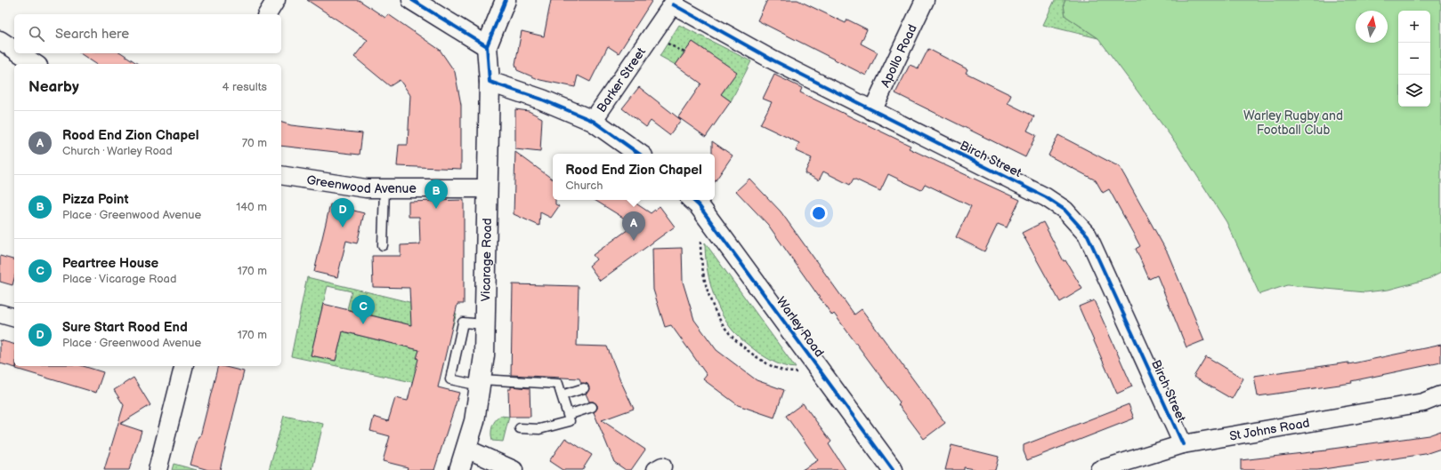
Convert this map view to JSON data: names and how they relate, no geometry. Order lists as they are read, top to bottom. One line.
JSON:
{"streets":{"street":["Apollo Road","Barker Street","Birch Street","Greenwood Avenue","Vicarage Road","Warley Road","St Johns Road"]},"crossings":[["Apollo Road","Birch Street"],["Barker Street","Birch Street"],["Barker Street","Vicarage Road"],["Birch Street","St Johns Road"],["Greenwood Avenue","Vicarage Road"]],"parks":["Warley Rugby and Football Club"],"north":"top","page":{"map_buttons":["+","−"],"search":"Search here","heading":["Nearby","4 results"],"list":[{"mark":"A","name":"Rood End Zion Chapel","note":"Church · Warley Road","value":"70 m"},{"mark":"B","name":"Pizza Point","note":"Place · Greenwood Avenue","value":"140 m"},{"mark":"C","name":"Peartree House","note":"Place · Vicarage Road","value":"170 m"},{"mark":"D","name":"Sure Start Rood End","note":"Place · Greenwood Avenue","value":"170 m"}],"popup":["Rood End Zion Chapel","Church"],"pins":["B","D","A","C"]}}
